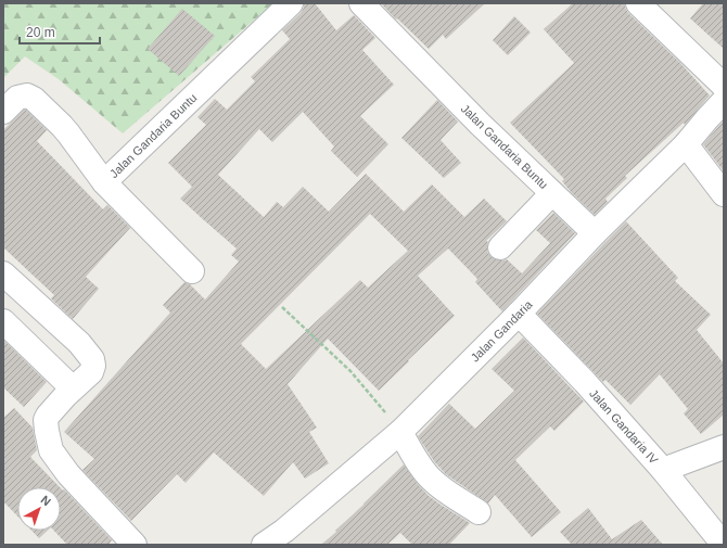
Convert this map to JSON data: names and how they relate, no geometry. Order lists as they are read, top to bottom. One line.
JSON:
{"streets":{"street":["Jalan Gandaria Buntu","Jalan Gandaria","Jalan Gandaria IV"]},"crossings":[["Jalan Gandaria Buntu","Jalan Gandaria"],["Jalan Gandaria","Jalan Gandaria IV"]],"scale_bar":"20 m","north":"top right"}
